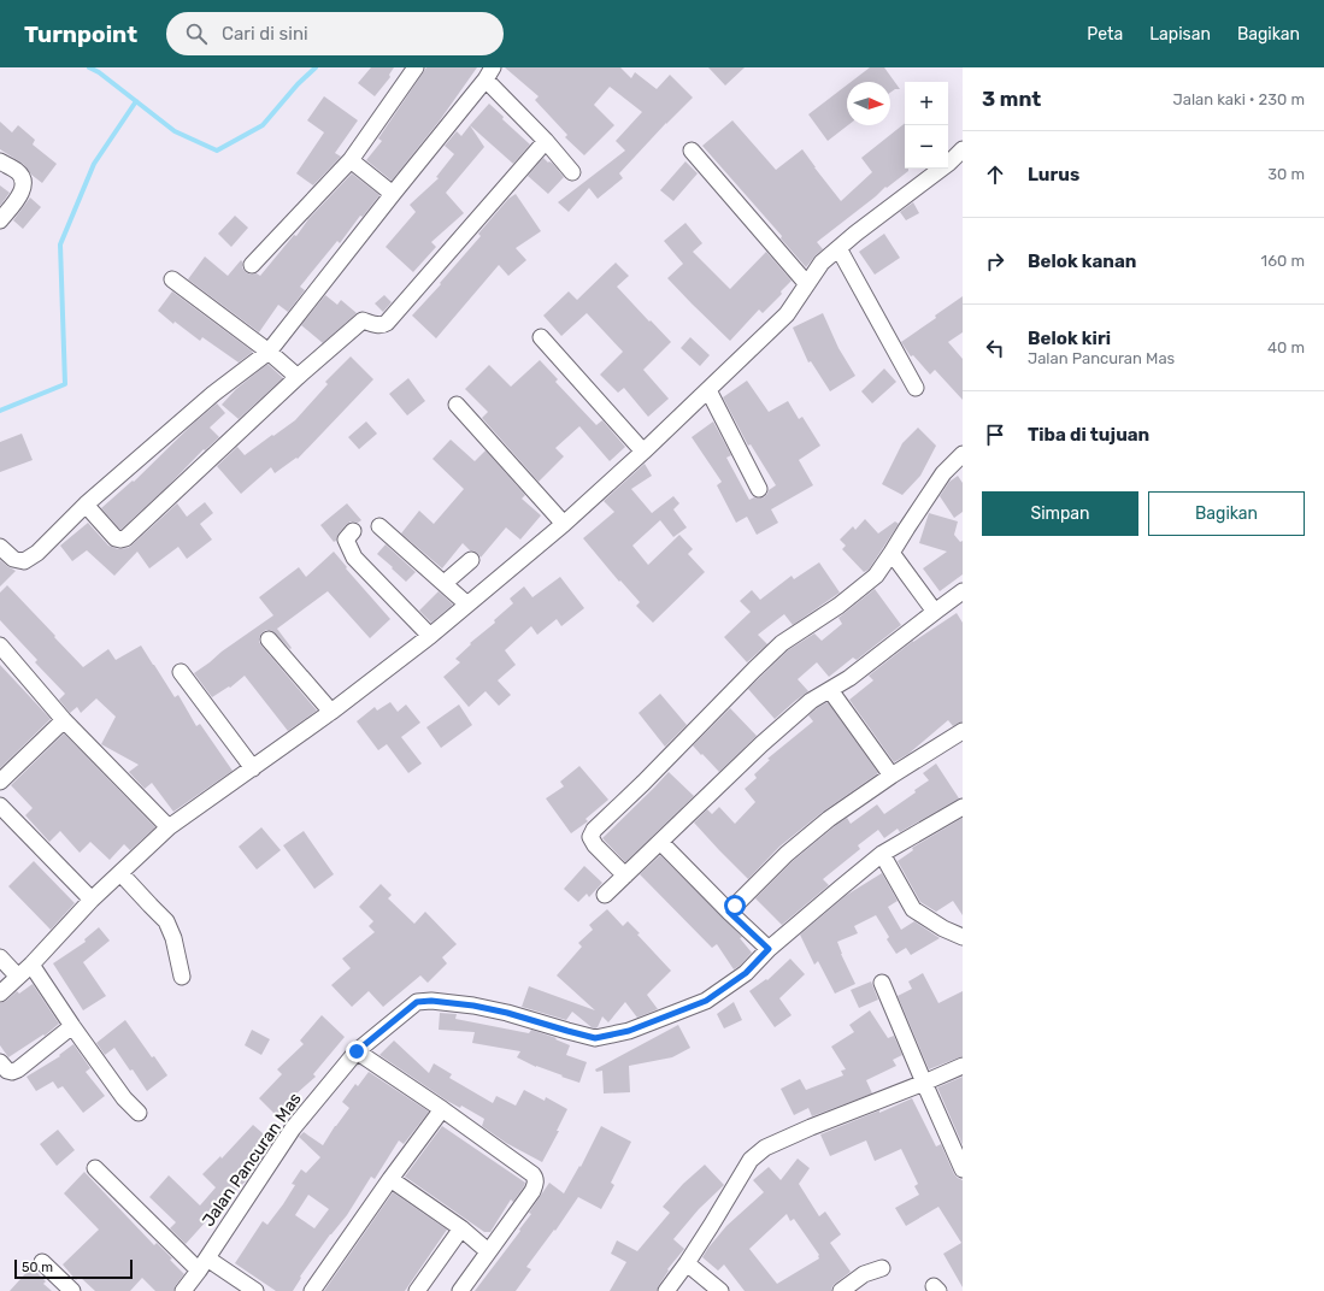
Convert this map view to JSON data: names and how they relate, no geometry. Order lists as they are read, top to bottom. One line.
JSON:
{"streets":{"street":["Jalan Pancuran Mas"]},"scale_bar":"50 m","north":"right","page":{"header":"Turnpoint","search":"Cari di sini","nav":["Peta","Lapisan","Bagikan"],"heading":["3 mnt","Jalan kaki · 230 m"],"map_buttons":["+","−"],"list":[["Lurus","30 m"],["Belok kanan","160 m"],["Belok kiri","Jalan Pancuran Mas","40 m"],"Tiba di tujuan"],"buttons":["Simpan","Bagikan"],"scale":"50 m"}}
